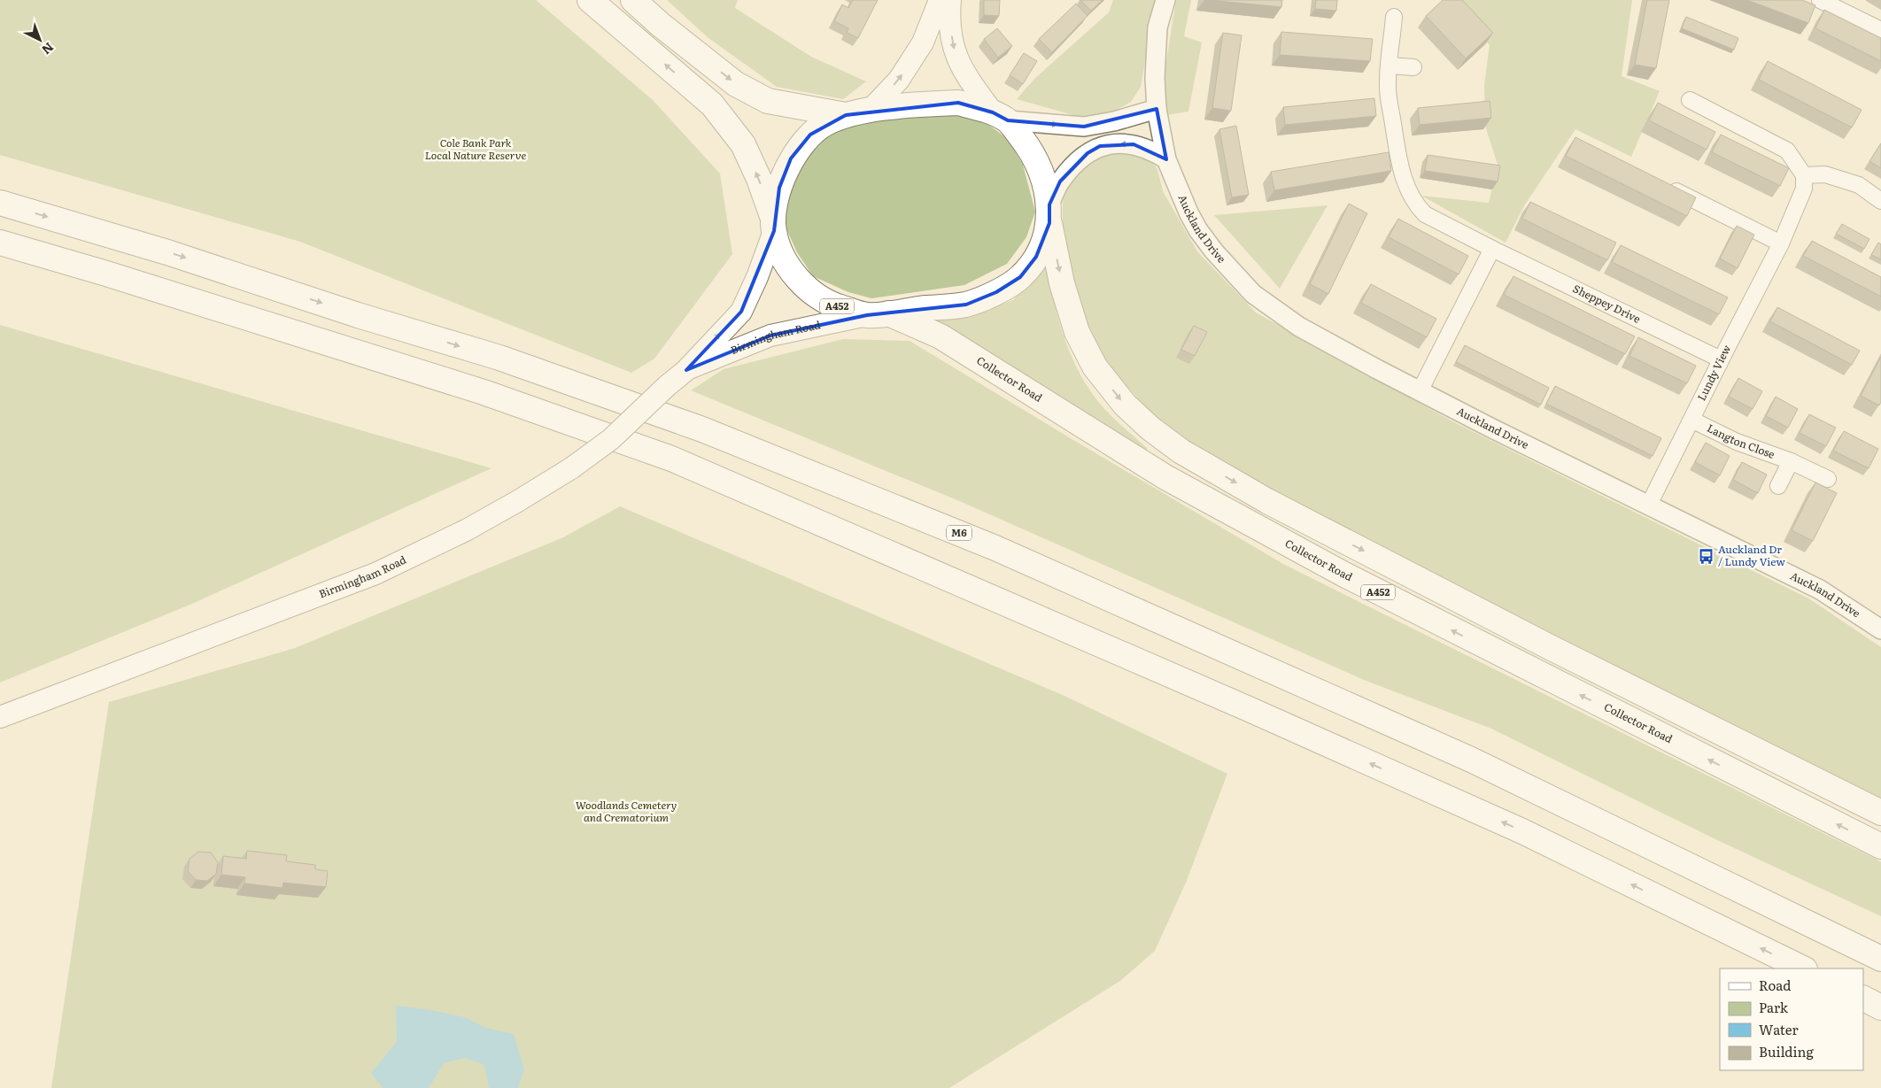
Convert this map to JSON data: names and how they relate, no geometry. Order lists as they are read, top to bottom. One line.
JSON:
{"streets":{"highway":["A452","Collector Road","M6"],"main road":["Birmingham Road"],"street":["Auckland Drive","Sheppey Drive","Lundy View","Langton Close"]},"crossings":[["Auckland Drive","Lundy View"],["Sheppey Drive","Lundy View"],["A452","Birmingham Road"],["A452","Collector Road"],["Birmingham Road","Collector Road"],["Lundy View","Langton Close"]],"parks":["Cole Bank Park Local Nature Reserve","Woodlands Cemetery and Crematorium"],"places":{"bus stop":["Auckland Dr / Lundy View"]},"legend":["Road","Park","Water","Building"],"north":"bottom right"}
